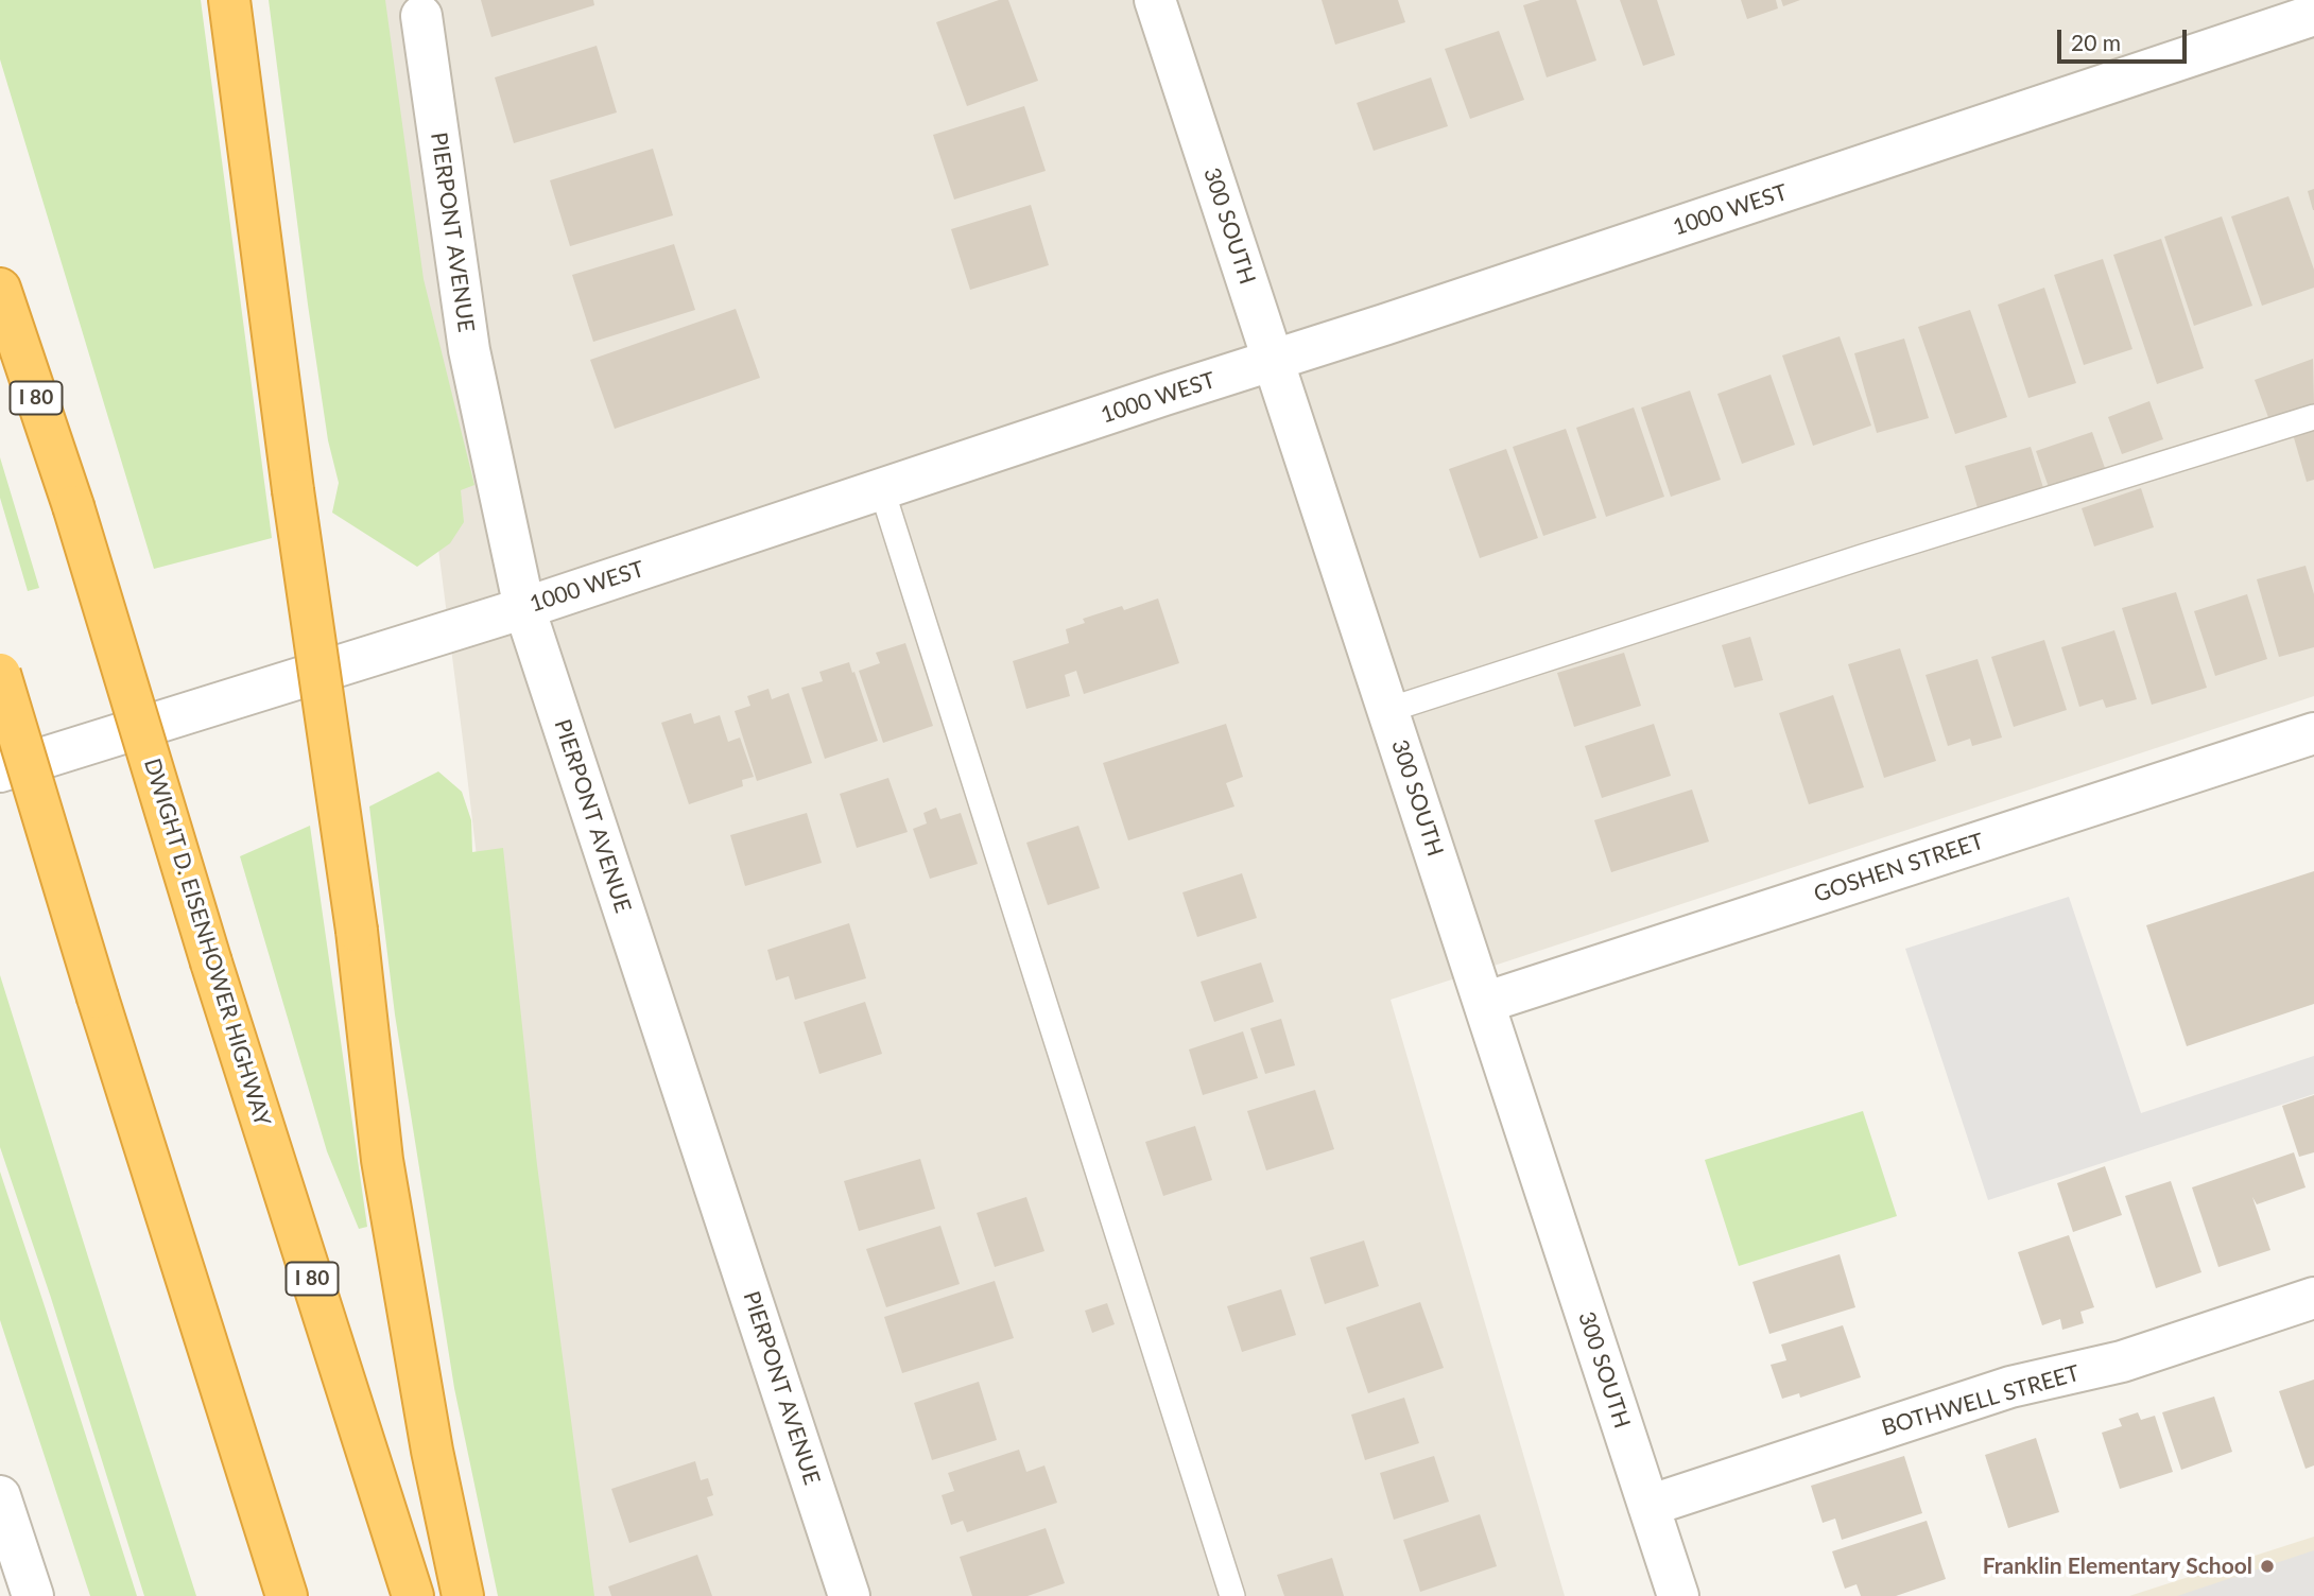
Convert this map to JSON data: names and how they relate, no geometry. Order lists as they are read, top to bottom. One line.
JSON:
{"streets":{"highway":["I 80","DWIGHT D. EISENHOWER HIGHWAY"],"street":["1000 WEST","300 SOUTH","PIERPONT AVENUE","GOSHEN STREET","BOTHWELL STREET"]},"crossings":[["1000 WEST","300 SOUTH"],["1000 WEST","PIERPONT AVENUE"],["300 SOUTH","GOSHEN STREET"],["300 SOUTH","BOTHWELL STREET"]],"places":["Franklin Elementary School"],"scale_bar":"20 m"}
